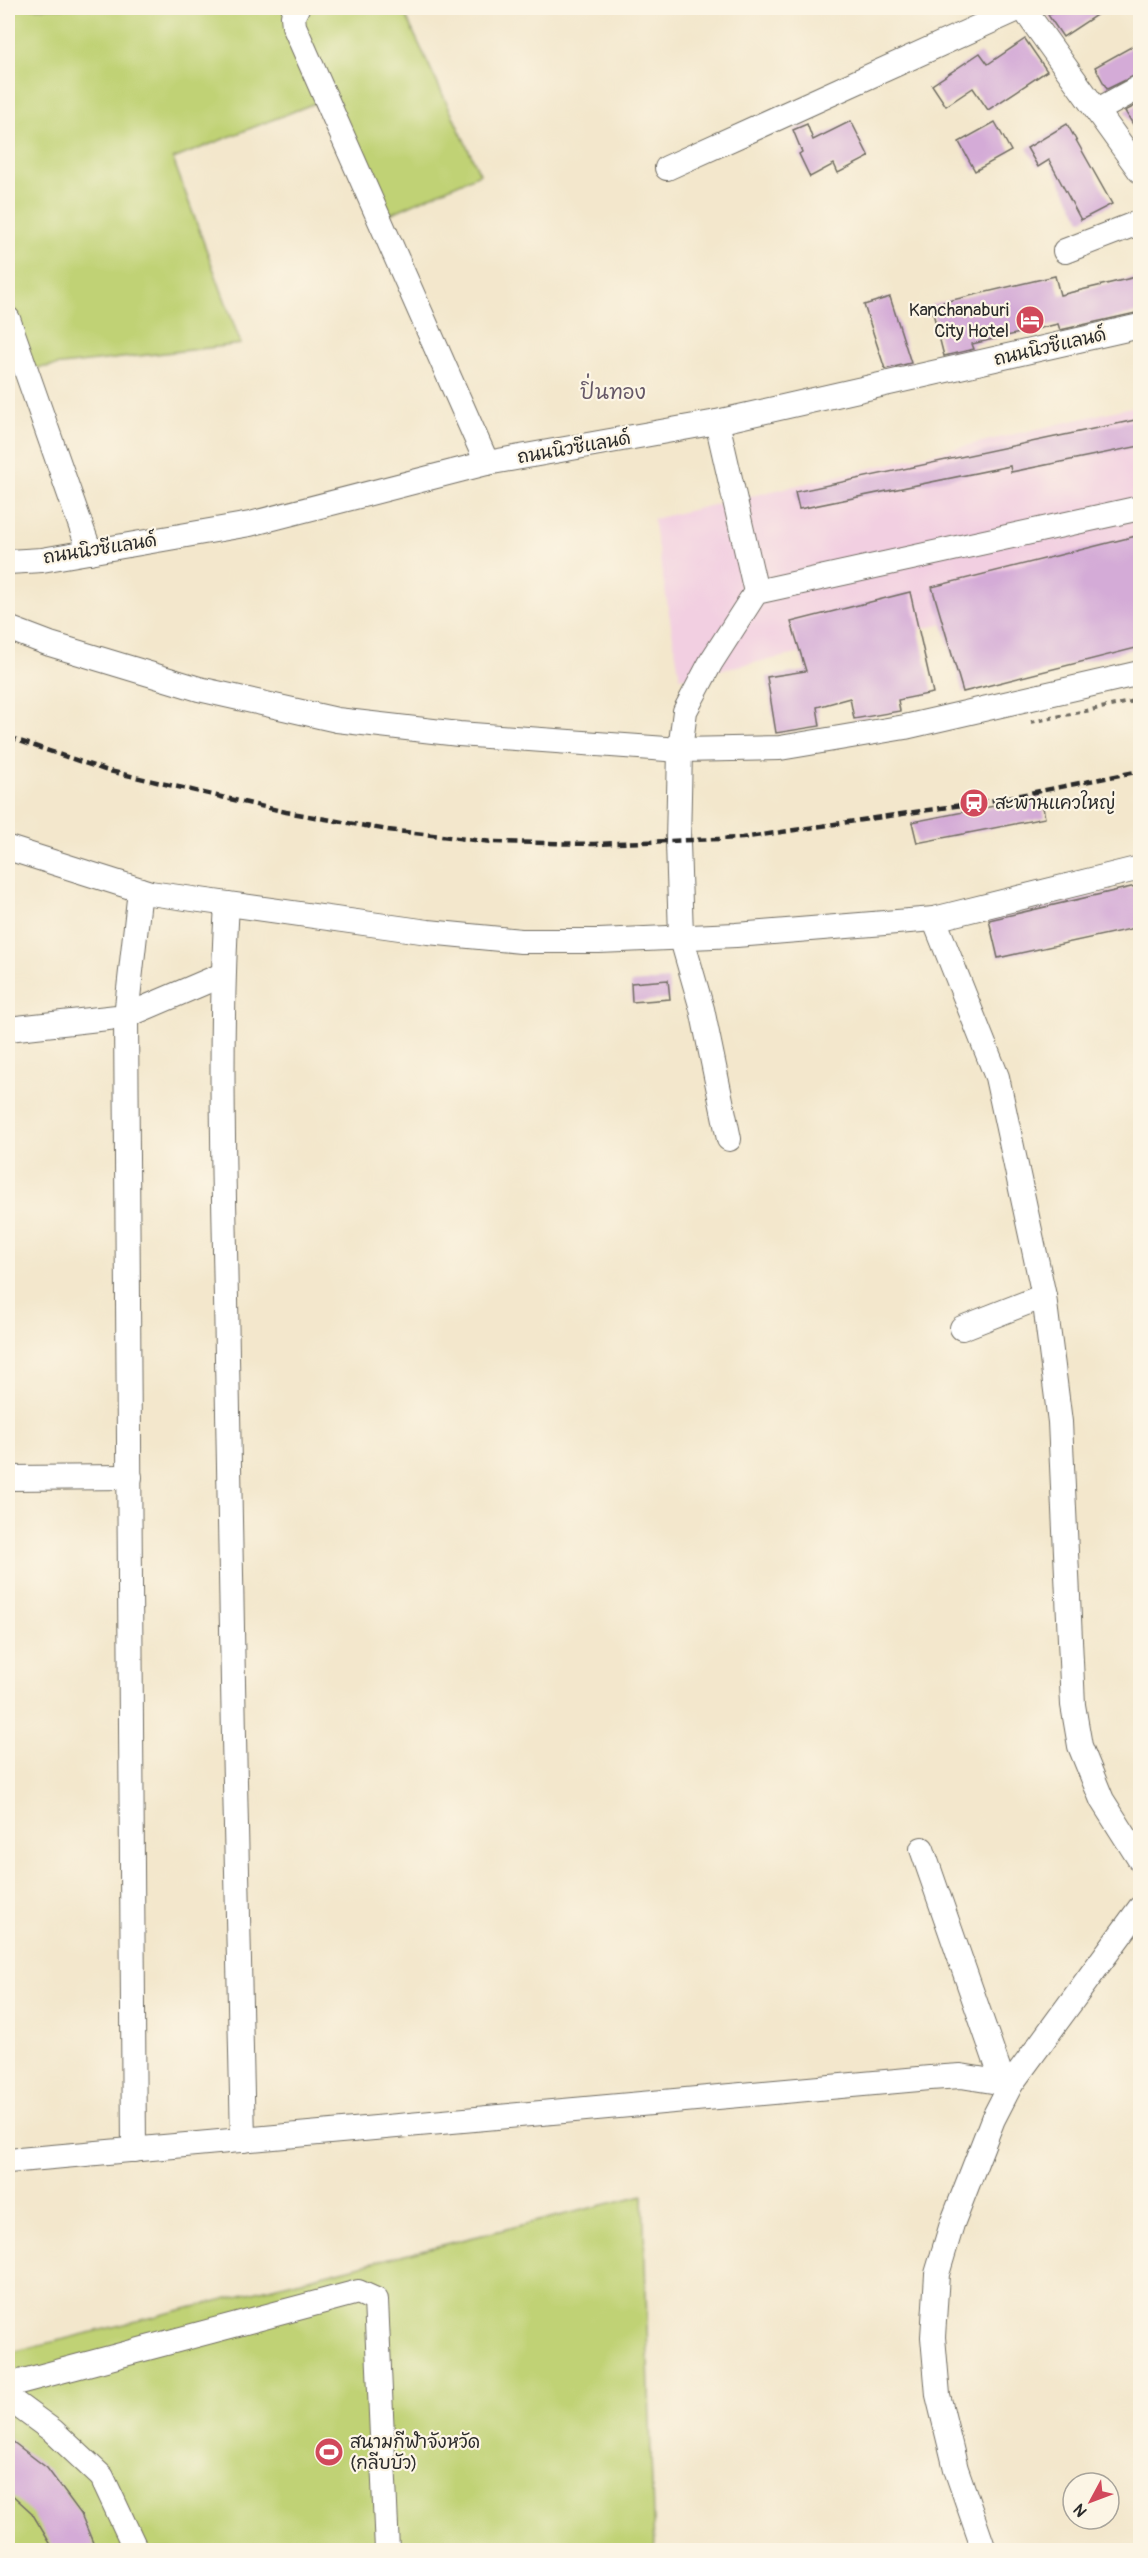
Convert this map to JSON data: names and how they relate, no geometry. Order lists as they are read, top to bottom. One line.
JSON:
{"streets":{"street":["ถนนนิวซีแลนด์"]},"districts":["ปิ่นทอง"],"places":{"hotel":["Kanchanaburi City Hotel"],"station":["สะพานแควใหญ่"],"sports":["สนามกีฬาจังหวัด (กลีบบัว)"]},"north":"bottom left"}
